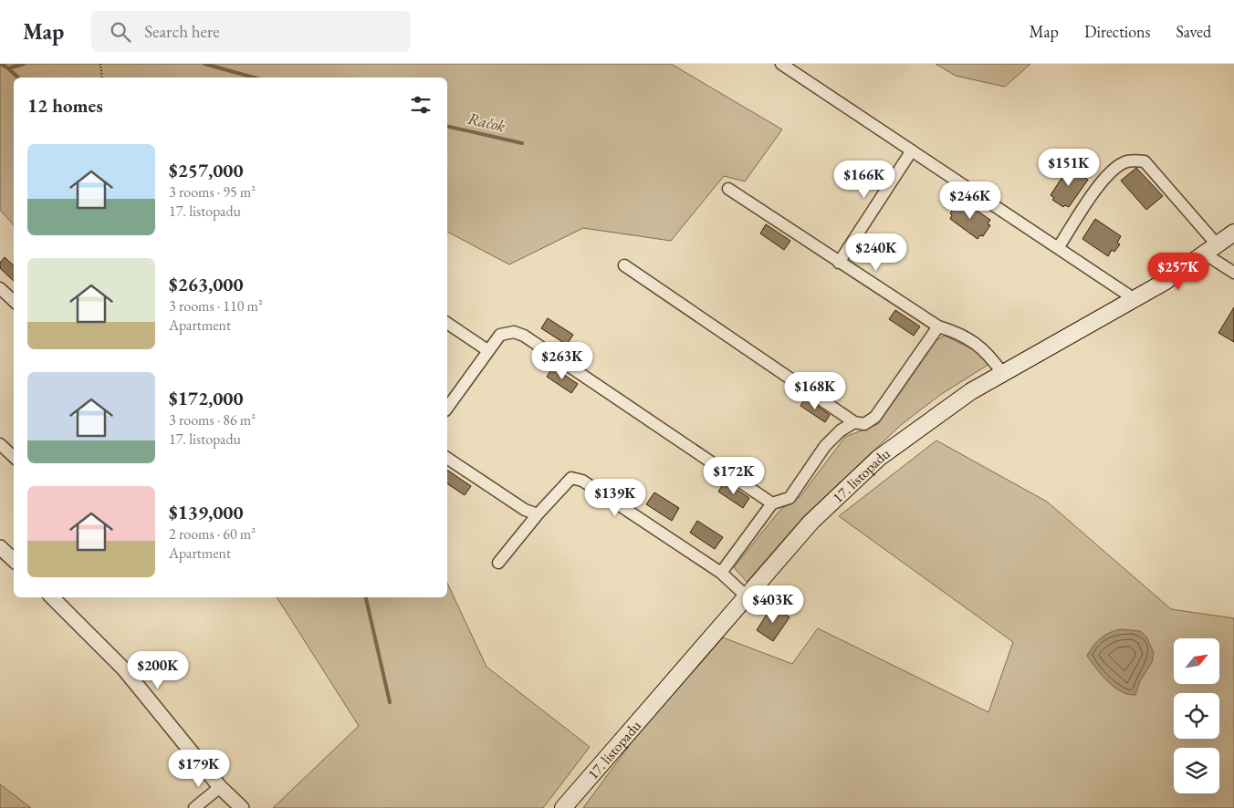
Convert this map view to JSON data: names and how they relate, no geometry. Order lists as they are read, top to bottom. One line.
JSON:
{"streets":{"main road":["17. listopadu"]},"water":["Račok"],"north":"top right","page":{"header":"Map","search":"Search here","nav":["Map","Directions","Saved"],"heading":"12 homes","list":[{"name":"$257,000","note":"3 rooms · 95 m² · 17. listopadu"},{"name":"$263,000","note":"3 rooms · 110 m² · Apartment"},{"name":"$172,000","note":"3 rooms · 86 m² · 17. listopadu"},{"name":"$139,000","note":"2 rooms · 60 m² · Apartment"}],"price":["$151K","$166K","$246K","$240K","$257K","$263K","$168K","$172K","$139K","$403K","$200K","$179K"]}}
